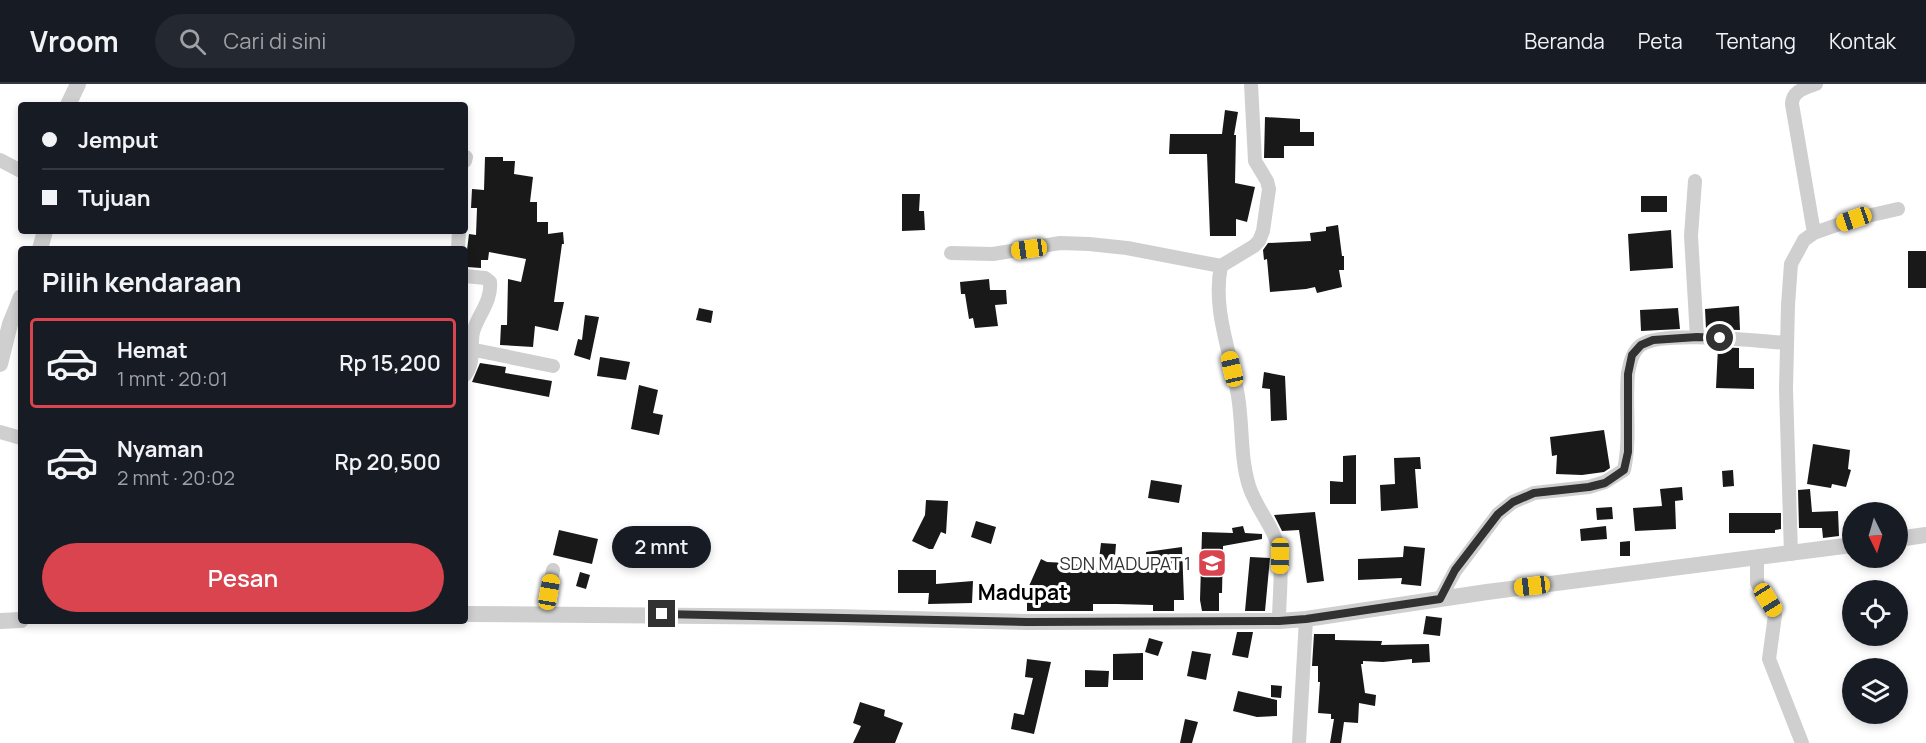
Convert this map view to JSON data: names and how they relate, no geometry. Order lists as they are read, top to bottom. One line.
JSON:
{"districts":["Madupat"],"places":{"school or university":["SDN MADUPAT 1"]},"north":"bottom","page":{"header":"Vroom","search":"Cari di sini","nav":["Beranda","Peta","Tentang","Kontak"],"banner":["Jemput","Tujuan"],"heading":"Pilih kendaraan","list":[{"name":"Hemat","note":"1 mnt · 20:01","value":"Rp 15,200"},{"name":"Nyaman","note":"2 mnt · 20:02","value":"Rp 20,500"}],"bubble":"2 mnt","buttons":"Pesan"}}
